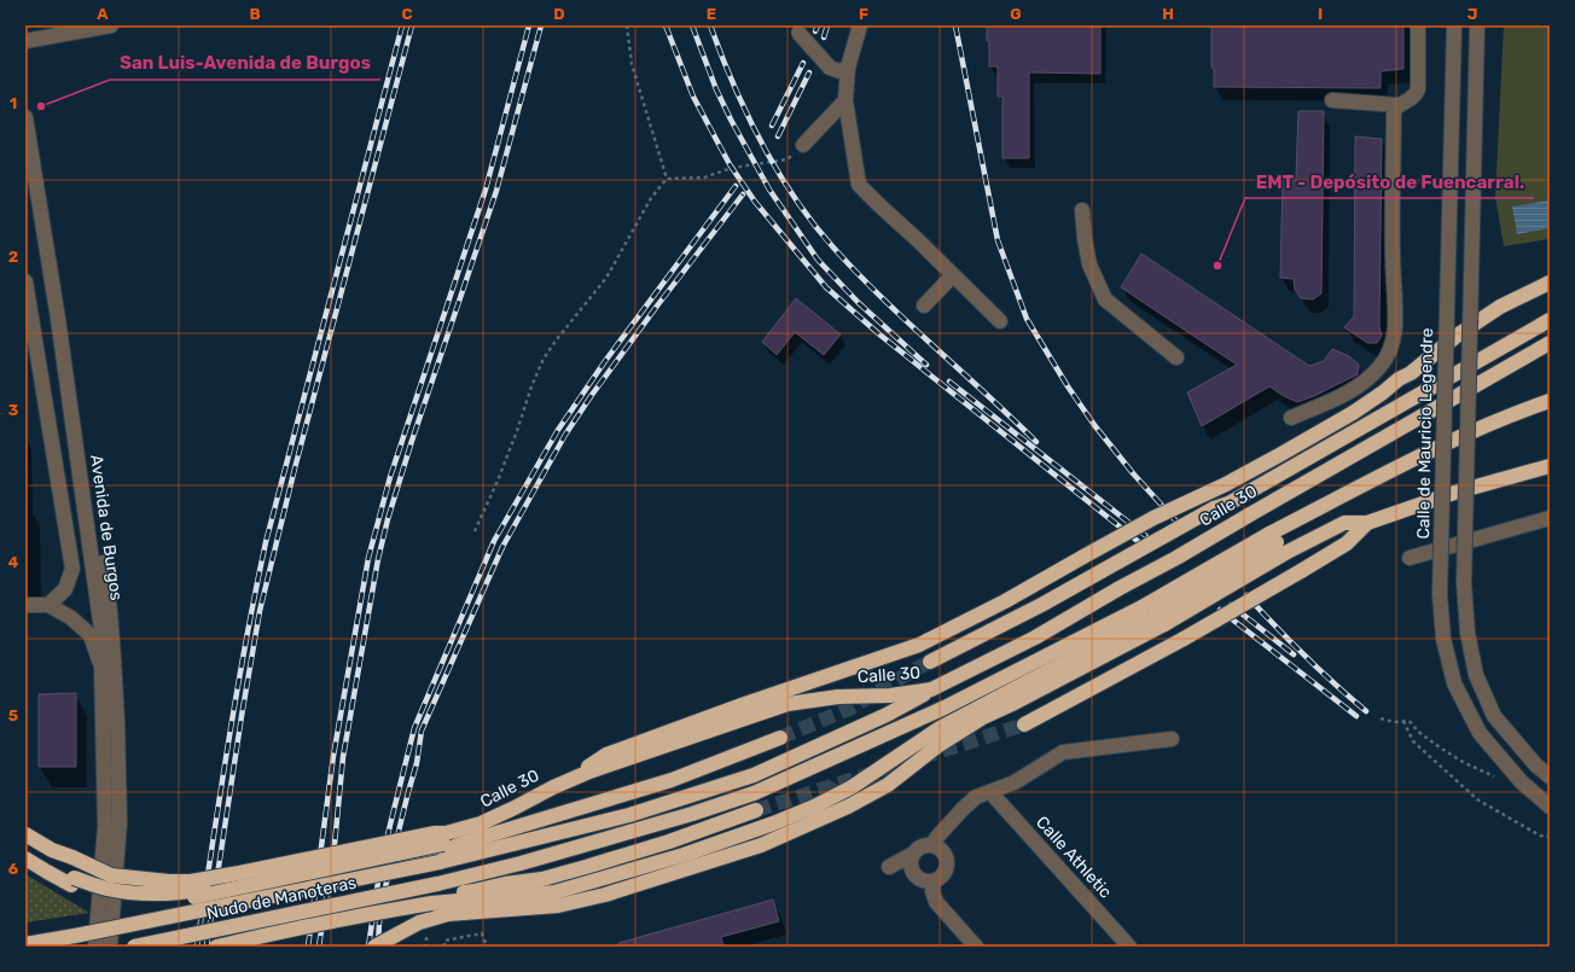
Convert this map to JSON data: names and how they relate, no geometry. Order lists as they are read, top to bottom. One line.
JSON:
{"streets":{"highway":["Calle 30","Nudo de Manoteras"],"street":["Calle de Mauricio Legendre","Avenida de Burgos","Calle Athletic"]},"places":["San Luis-Avenida de Burgos","EMT - Depósito de Fuencarral."],"grid":{"columns":["A","B","C","D","E","F","G","H","I","J"],"rows":["1","2","3","4","5","6"]}}
